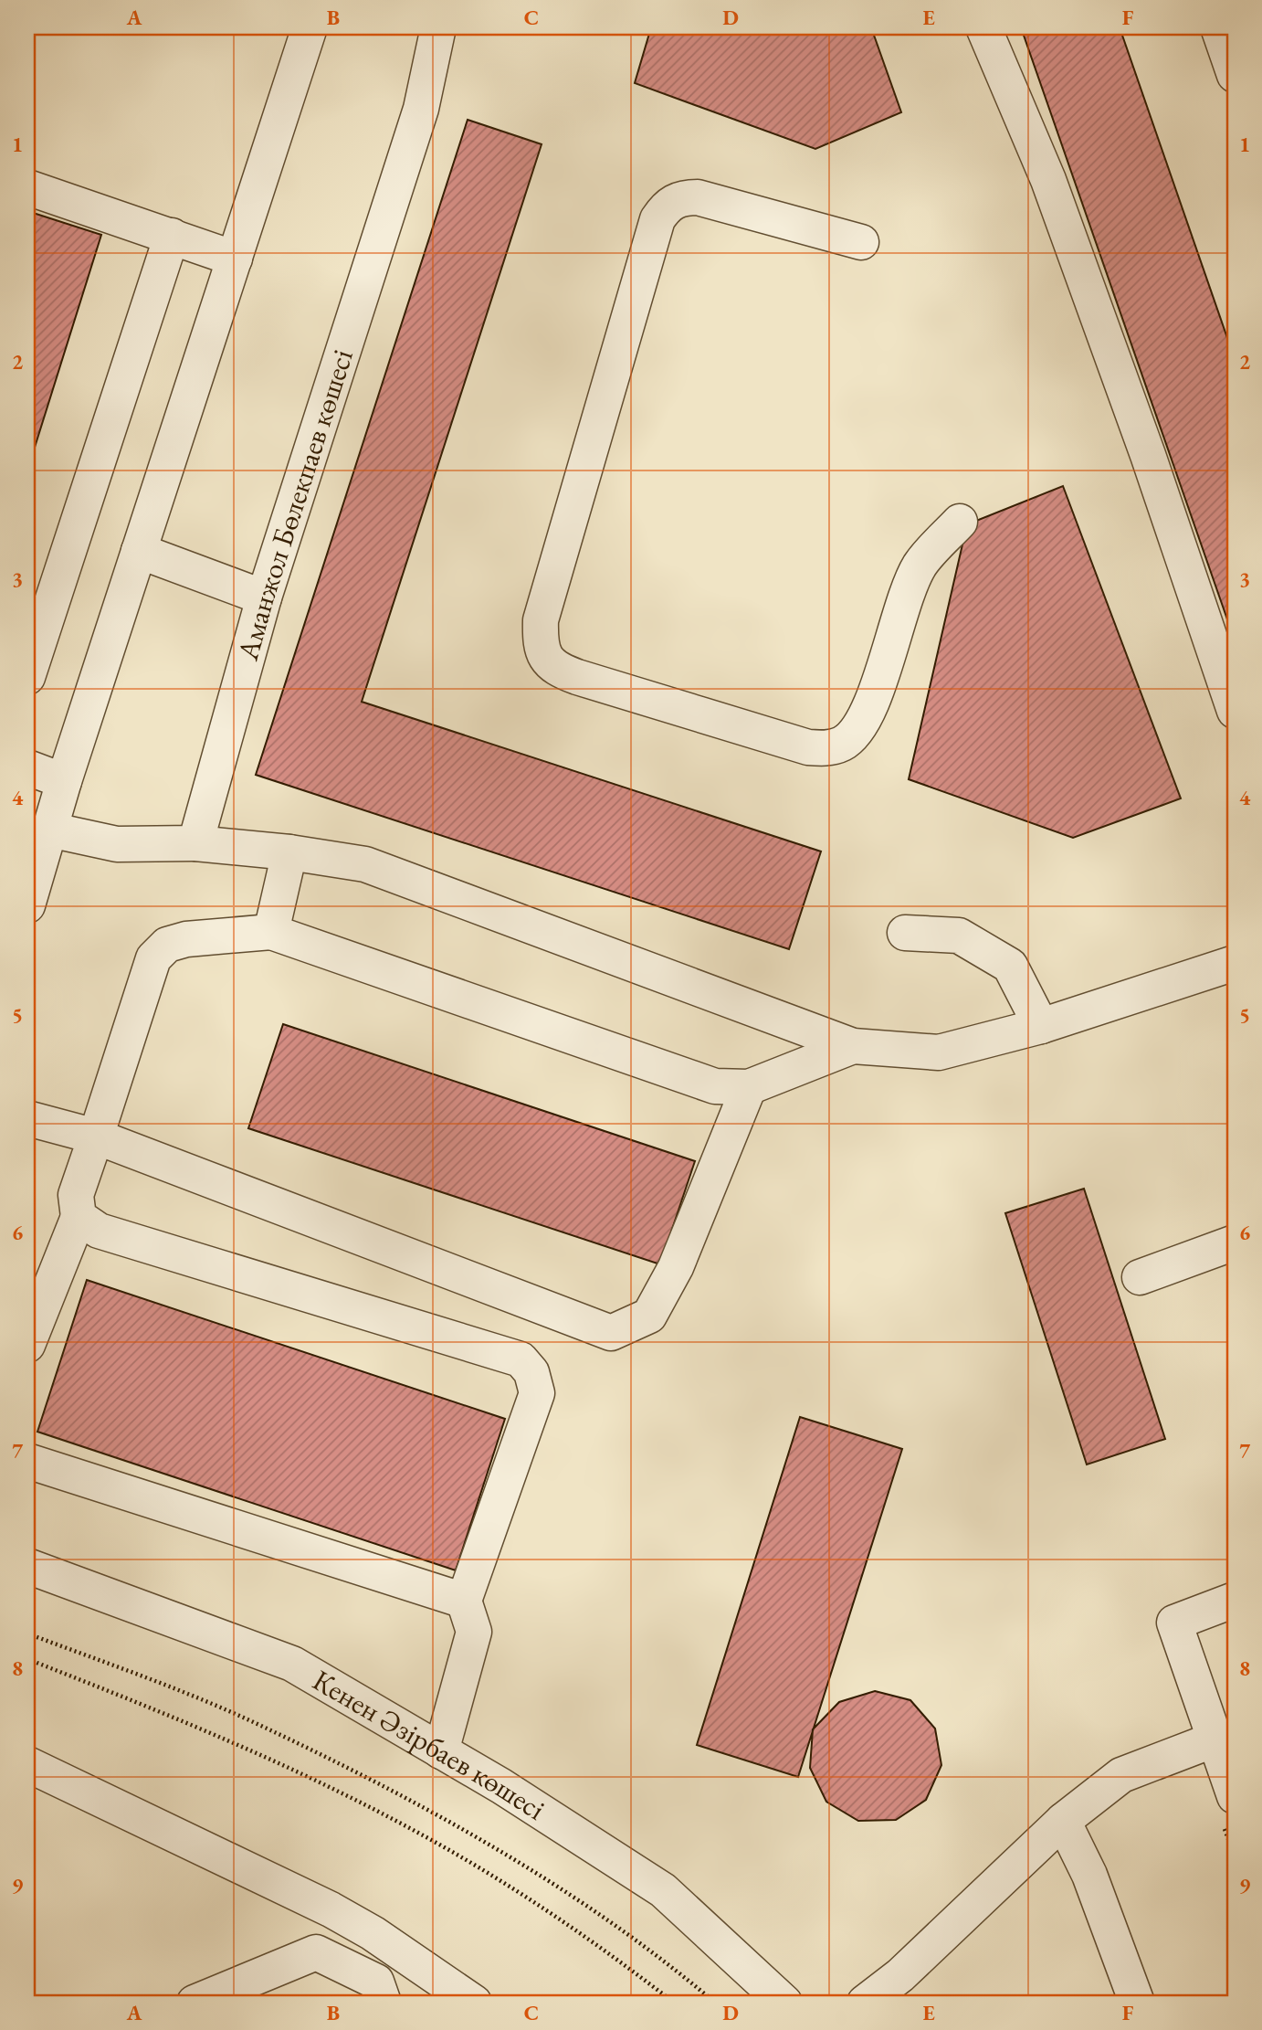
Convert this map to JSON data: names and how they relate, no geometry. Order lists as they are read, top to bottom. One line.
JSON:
{"streets":{"street":["Аманжол Бөлекпаев көшесі","Кенен Әзірбаев көшесі"]},"grid":{"columns":["A","B","C","D","E","F"],"rows":["1","2","3","4","5","6","7","8","9"]}}
